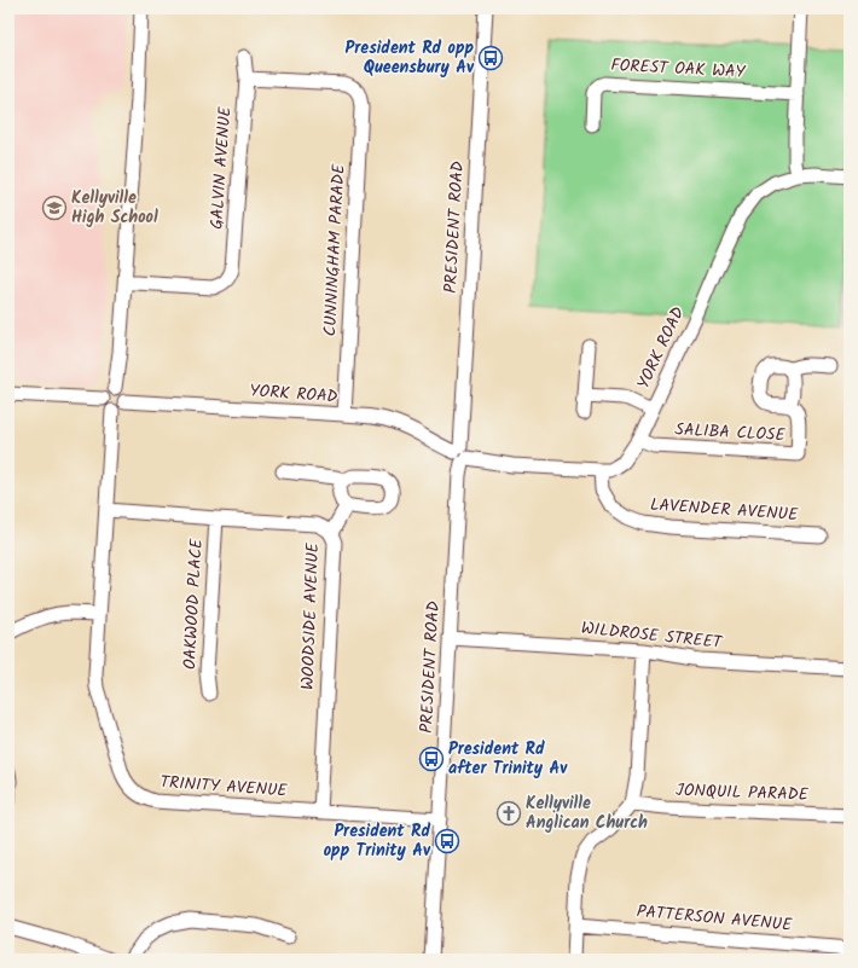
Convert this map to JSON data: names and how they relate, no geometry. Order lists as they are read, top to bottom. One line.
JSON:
{"streets":{"street":["FOREST OAK WAY","GALVIN AVENUE","PRESIDENT ROAD","CUNNINGHAM PARADE","YORK ROAD","SALIBA CLOSE","LAVENDER AVENUE","OAKWOOD PLACE","WOODSIDE AVENUE","WILDROSE STREET","TRINITY AVENUE","JONQUIL PARADE","PATTERSON AVENUE"]},"crossings":[["GALVIN AVENUE","CUNNINGHAM PARADE"],["PRESIDENT ROAD","YORK ROAD"],["PRESIDENT ROAD","WILDROSE STREET"],["PRESIDENT ROAD","TRINITY AVENUE"],["CUNNINGHAM PARADE","YORK ROAD"],["YORK ROAD","SALIBA CLOSE"],["YORK ROAD","LAVENDER AVENUE"],["YORK ROAD","TRINITY AVENUE"],["OAKWOOD PLACE","WOODSIDE AVENUE"],["WOODSIDE AVENUE","TRINITY AVENUE"]],"places":{"bus stop":["President Rd opp Queensbury Av","President Rd after Trinity Av","President Rd opp Trinity Av"],"school or university":["Kellyville High School"],"church":["Kellyville Anglican Church"]}}
